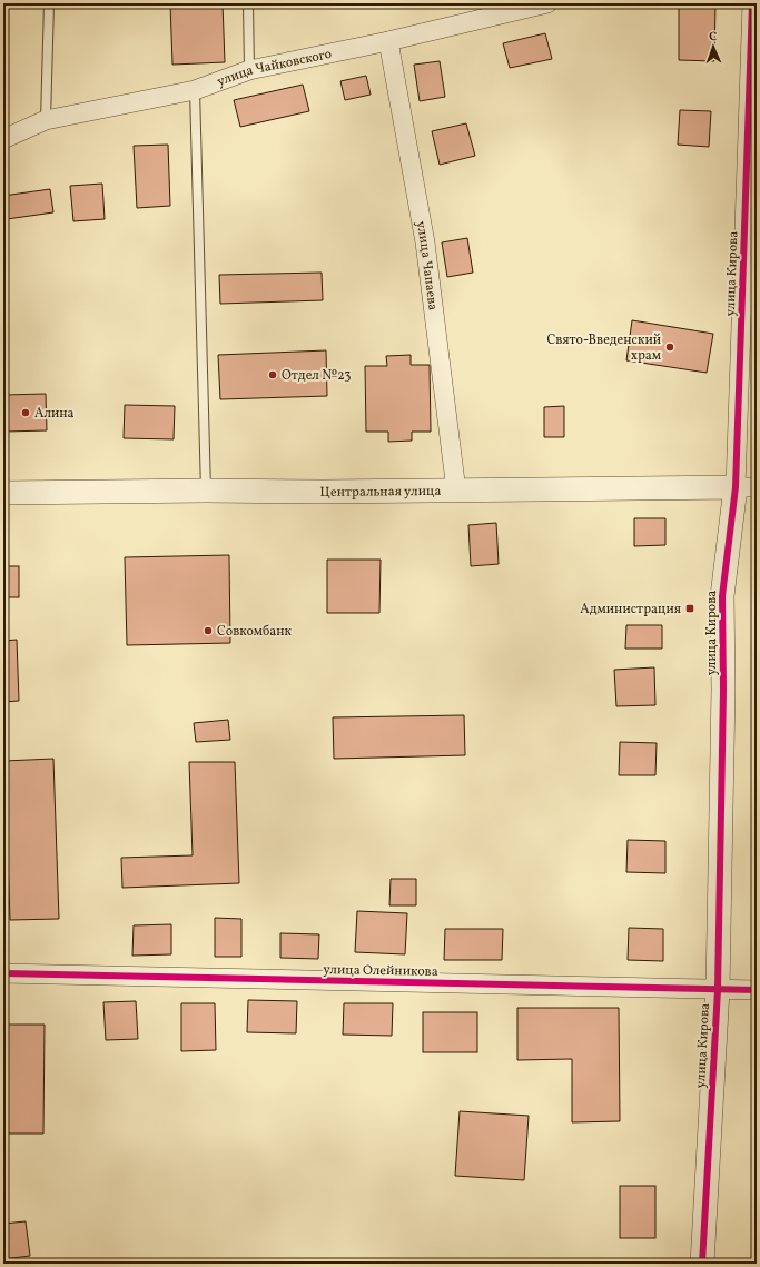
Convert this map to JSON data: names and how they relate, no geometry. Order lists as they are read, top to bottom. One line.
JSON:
{"streets":{"street":["улица Чайковского","улица Чапаева","улица Кирова","Центральная улица","улица Олейникова"]},"crossings":[["улица Чайковского","улица Чапаева"],["улица Чапаева","Центральная улица"],["улица Кирова","Центральная улица"],["улица Кирова","улица Олейникова"]],"places":{"other":["Свято-Введенский храм","Отдел №23","Алина","Совкомбанк"],"transit":["Администрация"]},"north":"top"}
